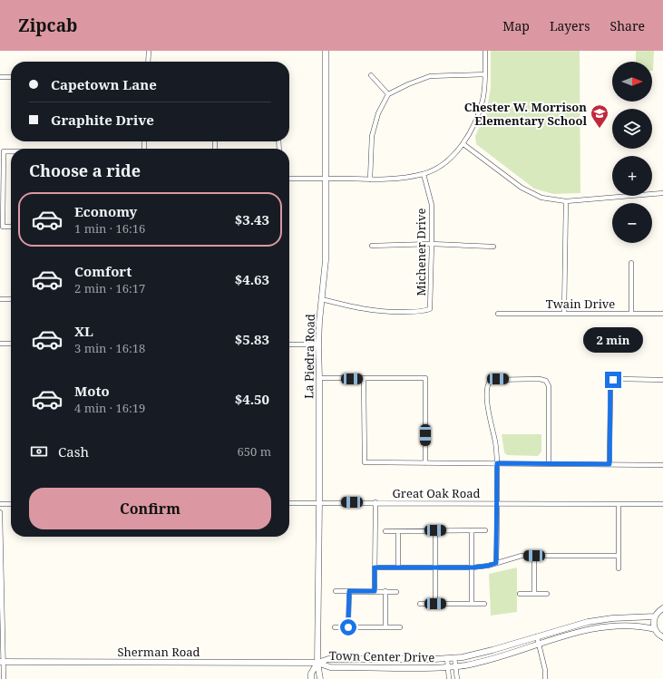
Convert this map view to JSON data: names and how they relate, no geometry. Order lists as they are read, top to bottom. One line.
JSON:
{"streets":{"street":["Michener Drive","Twain Drive","La Piedra Road","Great Oak Road","Sherman Road","Town Center Drive"]},"crossings":[["Michener Drive","La Piedra Road"],["La Piedra Road","Great Oak Road"],["La Piedra Road","Sherman Road"],["La Piedra Road","Town Center Drive"],["Sherman Road","Town Center Drive"]],"places":{"school or university":["Chester W. Morrison Elementary School"]},"north":"right","page":{"header":"Zipcab","nav":["Map","Layers","Share"],"map_buttons":["+","−"],"banner":["Capetown Lane","Graphite Drive"],"heading":"Choose a ride","list":[{"name":"Economy","note":"1 min · 16:16","value":"$3.43"},{"name":"Comfort","note":"2 min · 16:17","value":"$4.63"},{"name":"XL","note":"3 min · 16:18","value":"$5.83"},{"name":"Moto","note":"4 min · 16:19","value":"$4.50"}],"bubble":"2 min","pay":["Cash","650 m"],"buttons":"Confirm"}}
